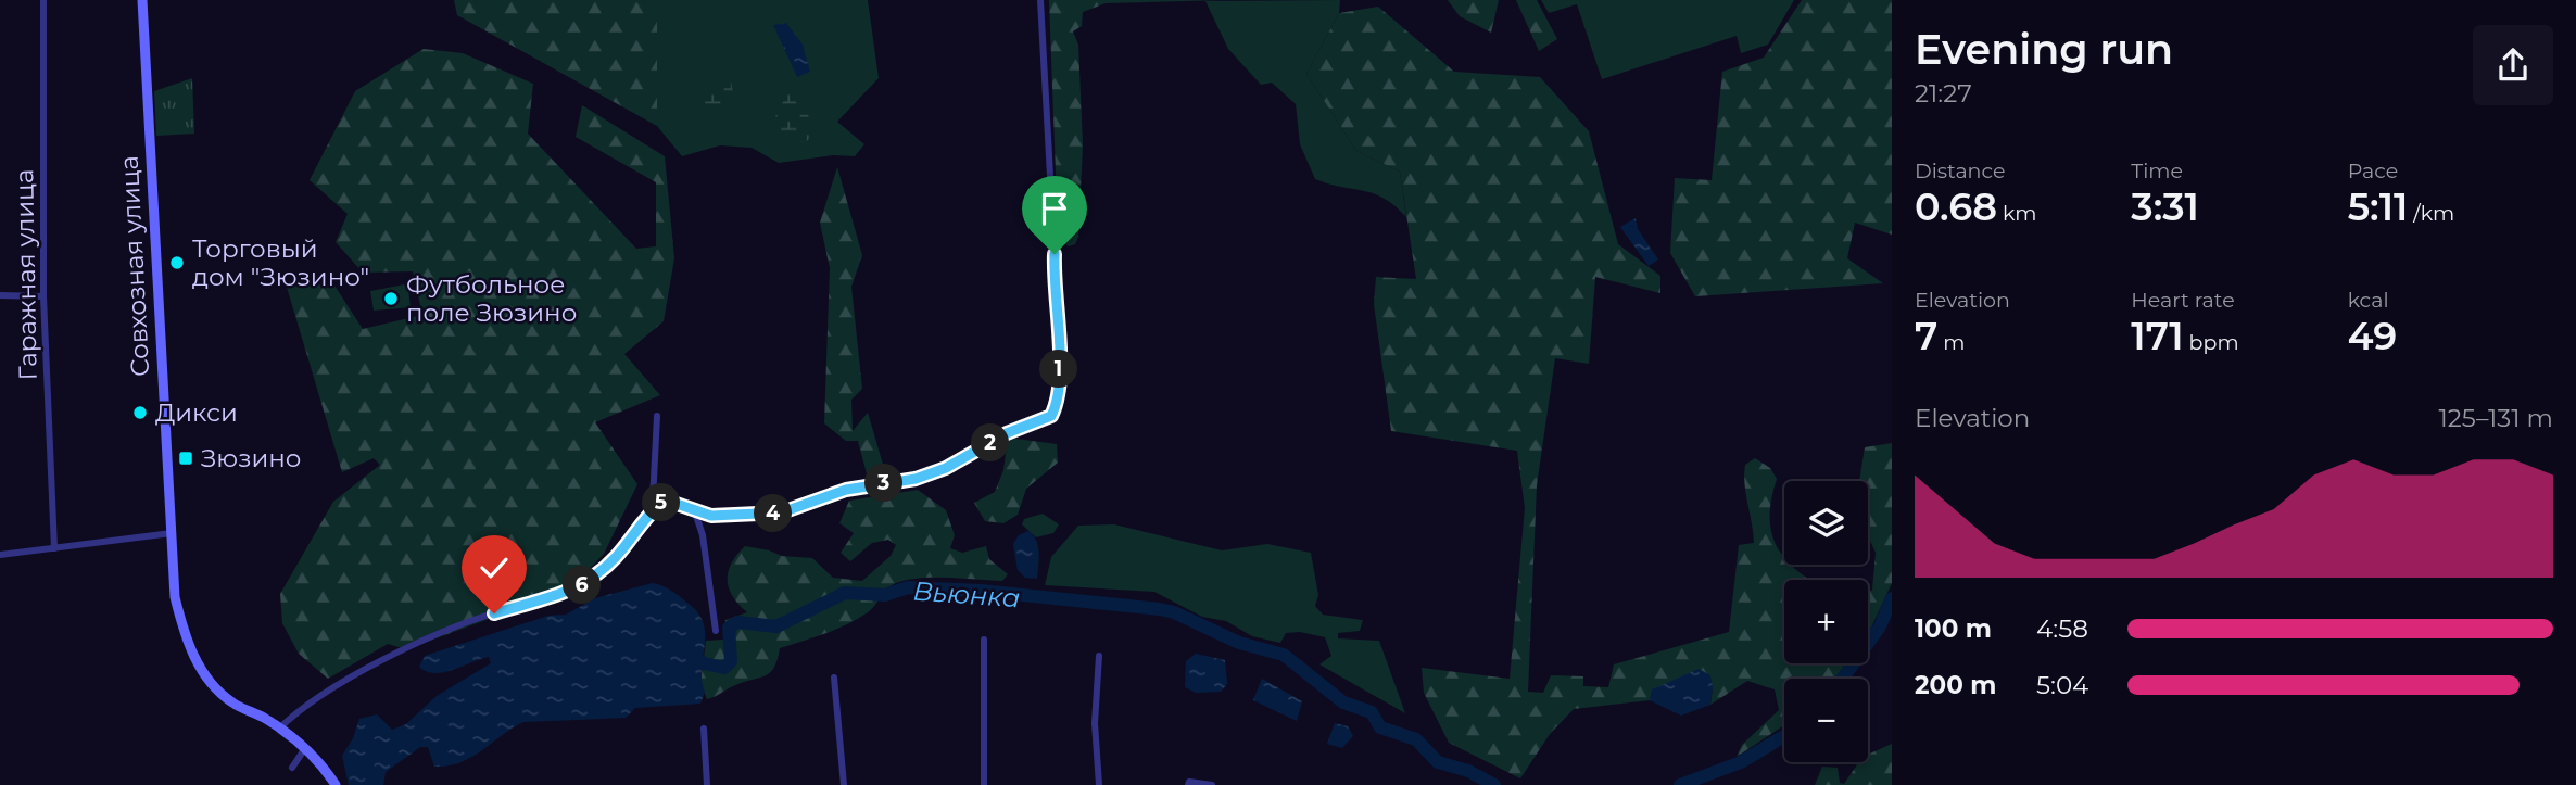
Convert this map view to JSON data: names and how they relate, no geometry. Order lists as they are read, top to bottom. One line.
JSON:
{"streets":{"street":["Совхозная улица","Гаражная улица"]},"water":["Вьюнка"],"places":{"other":["Торговый дом \"Зюзино\"","Футбольное поле Зюзино","Дикси"],"transit":["Зюзино"]},"page":{"heading":["Evening run","21:27"],"stats":[["Distance","0.68 km"],["Time","3:31"],["Pace","5:11 /km"],["Elevation","7 m"],["Heart rate","171 bpm"],["kcal","49"]],"pins":["1","2","3","5","4","6"],"chart":["Elevation","125–131 m"],"map_buttons":["+","−"],"list":[{"name":"100 m","note":"4:58"},{"name":"200 m","note":"5:04"}]}}
